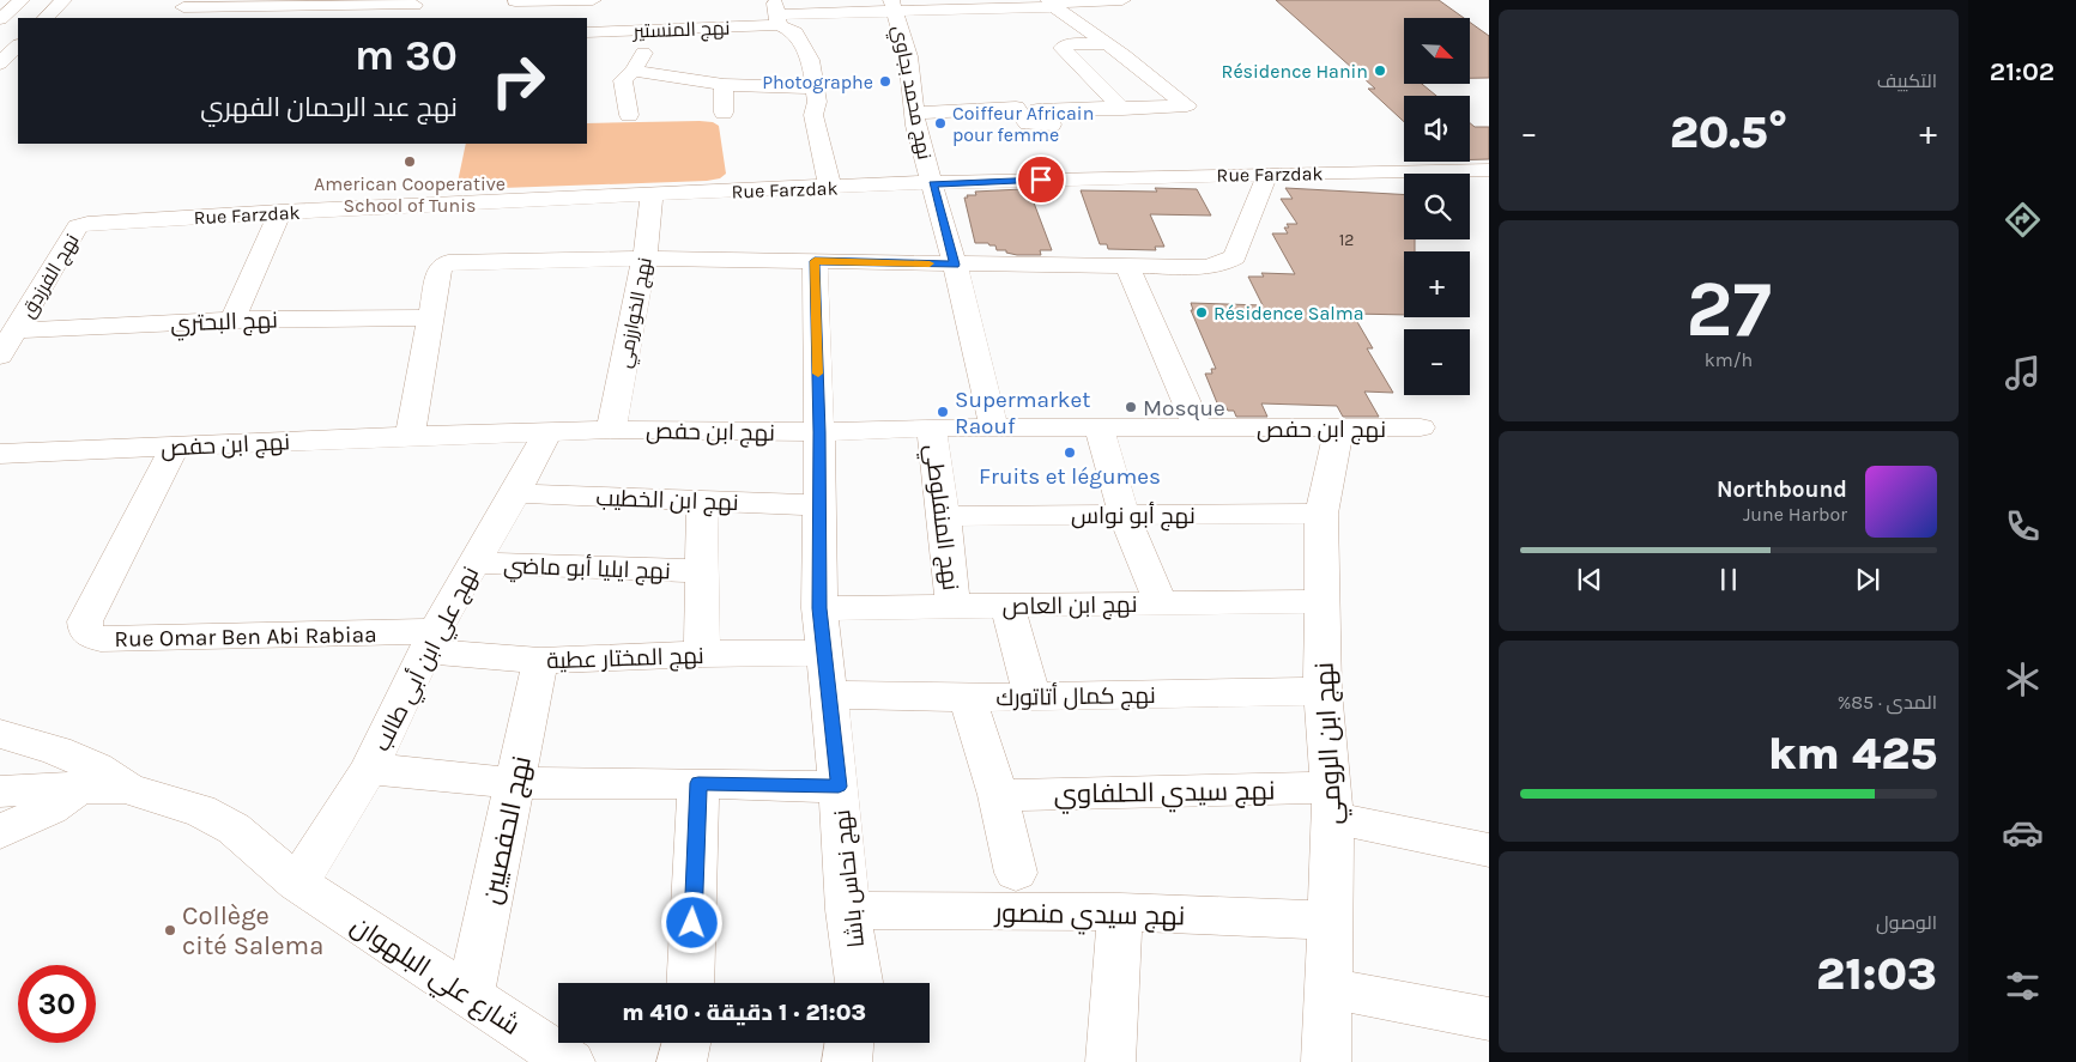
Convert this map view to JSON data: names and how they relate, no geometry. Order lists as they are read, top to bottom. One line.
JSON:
{"streets":{"main road":["نهج المنستير","نهج محمد بجاوي","Rue Farzdak","نهج الفرزدق","نهج الخوارزمي","نهج البحتري","نهج ابن حفص","نهج ابن الخطيب","نهج أبو نواس","نهج المنفلوطي","نهج ايليا أبو ماضي","نهج ابن العاص","Rue Omar Ben Abi Rabiaa","نهج المختار عطية","نهج علي ابن أبي طالب","نهج كمال أتاتورك","نهج ابن الرومي","نهج سيدي الحلفاوي","نهج الحفصيين","نهج نحاس باشا","نهج سيدي منصور","شارع علي البلهوان"]},"crossings":[["نهج المنستير","نهج محمد بجاوي"],["نهج محمد بجاوي","Rue Farzdak"],["نهج محمد بجاوي","نهج ابن حفص"],["Rue Farzdak","نهج الفرزدق"],["Rue Farzdak","نهج الخوارزمي"],["نهج الفرزدق","نهج البحتري"],["نهج الخوارزمي","نهج ابن حفص"],["نهج ابن حفص","نهج المنفلوطي"],["نهج ابن حفص","Rue Omar Ben Abi Rabiaa"],["نهج ابن حفص","نهج علي ابن أبي طالب"],["نهج ابن حفص","نهج ابن الرومي"],["نهج ابن حفص","نهج نحاس باشا"],["نهج ابن الخطيب","نهج علي ابن أبي طالب"],["نهج ابن الخطيب","نهج نحاس باشا"],["نهج أبو نواس","نهج المنفلوطي"],["نهج أبو نواس","نهج ابن الرومي"],["نهج المنفلوطي","نهج ابن العاص"],["نهج ايليا أبو ماضي","نهج علي ابن أبي طالب"],["نهج ابن العاص","نهج ابن الرومي"],["نهج ابن العاص","نهج نحاس باشا"],["Rue Omar Ben Abi Rabiaa","نهج المختار عطية"],["Rue Omar Ben Abi Rabiaa","نهج علي ابن أبي طالب"],["نهج المختار عطية","نهج علي ابن أبي طالب"],["نهج المختار عطية","نهج الحفصيين"],["نهج المختار عطية","نهج نحاس باشا"],["نهج علي ابن أبي طالب","شارع علي البلهوان"],["نهج كمال أتاتورك","نهج ابن الرومي"],["نهج كمال أتاتورك","نهج نحاس باشا"],["نهج ابن الرومي","نهج سيدي الحلفاوي"],["نهج ابن الرومي","نهج سيدي منصور"],["نهج الحفصيين","شارع علي البلهوان"],["نهج نحاس باشا","نهج سيدي منصور"]],"places":["Résidence Hanin","Photographe","Coiffeur Africain pour femme","American Cooperative School of Tunis","Résidence Salma","Mosque","Supermarket Raouf","Fruits et légumes","Collège cité Salema"],"house_numbers":["12"],"north":"bottom right","page":{"tabs":"21:02","tile":["التكييف",["27","km/h"],["المدى · 85%","425 km"],["الوصول","21:03"]],"map_buttons":["+","−"],"turn":["30 m","نهج عبد الرحمان الفهري"],"heat":["−","20.5°","+"],"song":["Northbound","June Harbor"],"limit":"30","trip":"21:03 · 1 دقيقة · 410 m"}}
